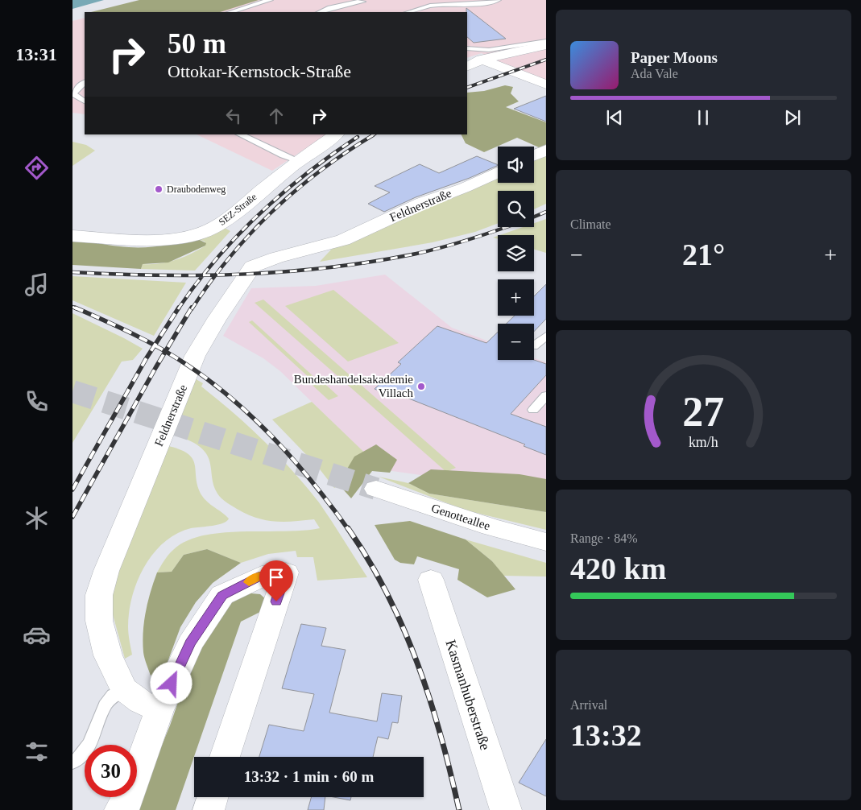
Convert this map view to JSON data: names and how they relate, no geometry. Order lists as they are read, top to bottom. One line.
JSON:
{"streets":{"street":["Feldnerstraße","SEZ-Straße","Genotteallee","Kasmanhuberstraße"]},"places":["Draubodenweg","Bundeshandelsakademie Villach"],"page":{"tabs":"13:31","turn":["50 m","Ottokar-Kernstock-Straße"],"song":["Paper Moons","Ada Vale"],"map_buttons":["+","−"],"tile":["Climate",["Range · 84%","420 km"],["Arrival","13:32"]],"heat":["−","21°","+"],"limit":"30","trip":"13:32 · 1 min · 60 m","gauge":["27","km/h"]}}
